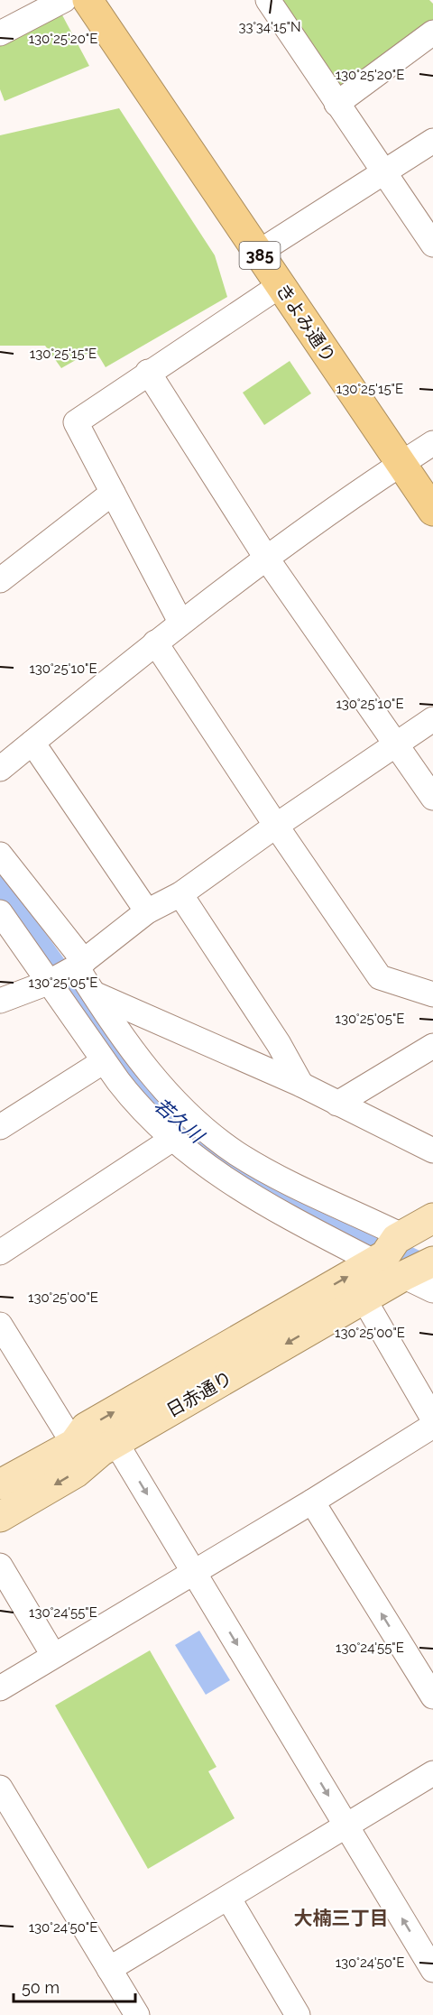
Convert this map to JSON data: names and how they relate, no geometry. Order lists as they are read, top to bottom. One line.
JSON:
{"streets":{"highway":["385","きよみ通り"],"main road":["日赤通り"]},"districts":["大楠三丁目"],"water":["若久川"],"scale_bar":"50 m","coordinates":["33°34'15\"N","130°25'20\"E","130°25'15\"E","130°25'10\"E","130°25'05\"E","130°25'00\"E","130°24'55\"E","130°24'50\"E"]}
